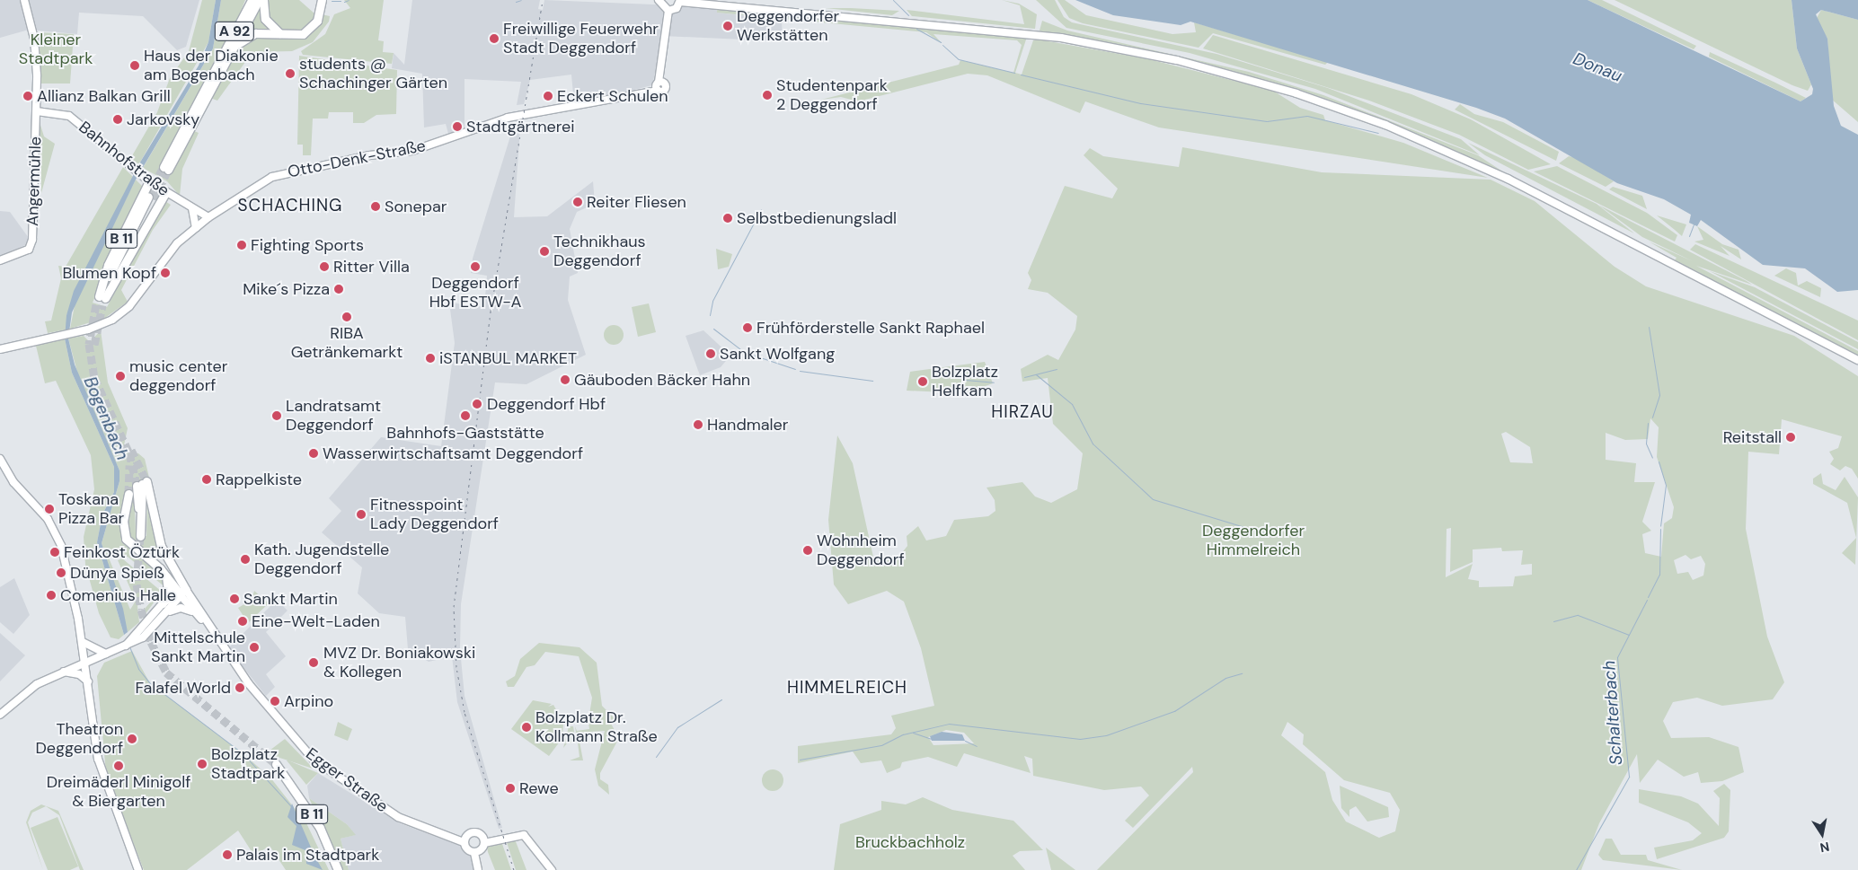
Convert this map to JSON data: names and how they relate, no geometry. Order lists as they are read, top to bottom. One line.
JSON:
{"streets":{"highway":["A 92","B 11"],"street":["Bahnhofstraße","Otto-Denk-Straße","Angermühle","Egger Straße"]},"crossings":[["Bahnhofstraße","Otto-Denk-Straße"],["Bahnhofstraße","Angermühle"],["Bahnhofstraße","B 11"]],"districts":["SCHACHING","HIRZAU","HIMMELREICH"],"water":["Donau","Bogenbach","Schalterbach"],"parks":["Kleiner Stadtpark","Deggendorfer Himmelreich","Bruckbachholz"],"places":["Deggendorfer Werkstätten","Freiwillige Feuerwehr Stadt Deggendorf","Haus der Diakonie am Bogenbach","students @ Schachinger Gärten","Studentenpark 2 Deggendorf","Allianz Balkan Grill","Eckert Schulen","Jarkovsky","Stadtgärtnerei","Reiter Fliesen","Sonepar","Selbstbedienungsladl","Fighting Sports","Technikhaus Deggendorf","Ritter Villa","Deggendorf Hbf ESTW-A","Blumen Kopf","Mike´s Pizza","RIBA Getränkemarkt","Frühförderstelle Sankt Raphael","Sankt Wolfgang","iSTANBUL MARKET","music center deggendorf","Gäuboden Bäcker Hahn","Bolzplatz Helfkam","Deggendorf Hbf","Landratsamt Deggendorf","Bahnhofs-Gaststätte","Handmaler","Reitstall","Wasserwirtschaftsamt Deggendorf","Rappelkiste","Toskana Pizza Bar","Fitnesspoint Lady Deggendorf","Wohnheim Deggendorf","Feinkost Öztürk","Kath. Jugendstelle Deggendorf","Dünya Spieß","Comenius Halle","Sankt Martin","Eine-Welt-Laden","Mittelschule Sankt Martin","MVZ Dr. Boniakowski & Kollegen","Falafel World","Arpino","Bolzplatz Dr. Kollmann Straße","Theatron Deggendorf","Bolzplatz Stadtpark","Dreimäderl Minigolf & Biergarten","Rewe","Palais im Stadtpark"],"north":"bottom"}
